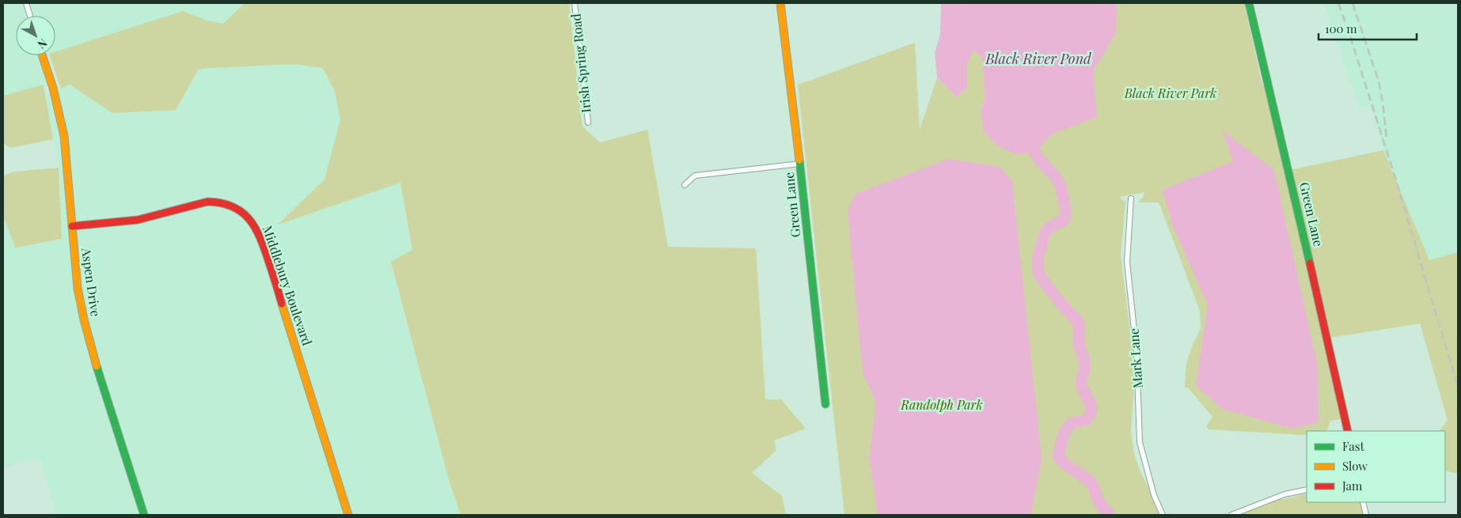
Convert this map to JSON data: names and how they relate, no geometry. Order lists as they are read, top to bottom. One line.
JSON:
{"streets":{"street":["Irish Spring Road","Green Lane","Aspen Drive","Middlebury Boulevard","Mark Lane"]},"crossings":[["Aspen Drive","Middlebury Boulevard"]],"water":["Black River Pond"],"parks":["Black River Park","Randolph Park"],"legend":["Fast","Slow","Jam"],"scale_bar":"100 m","north":"bottom right"}
